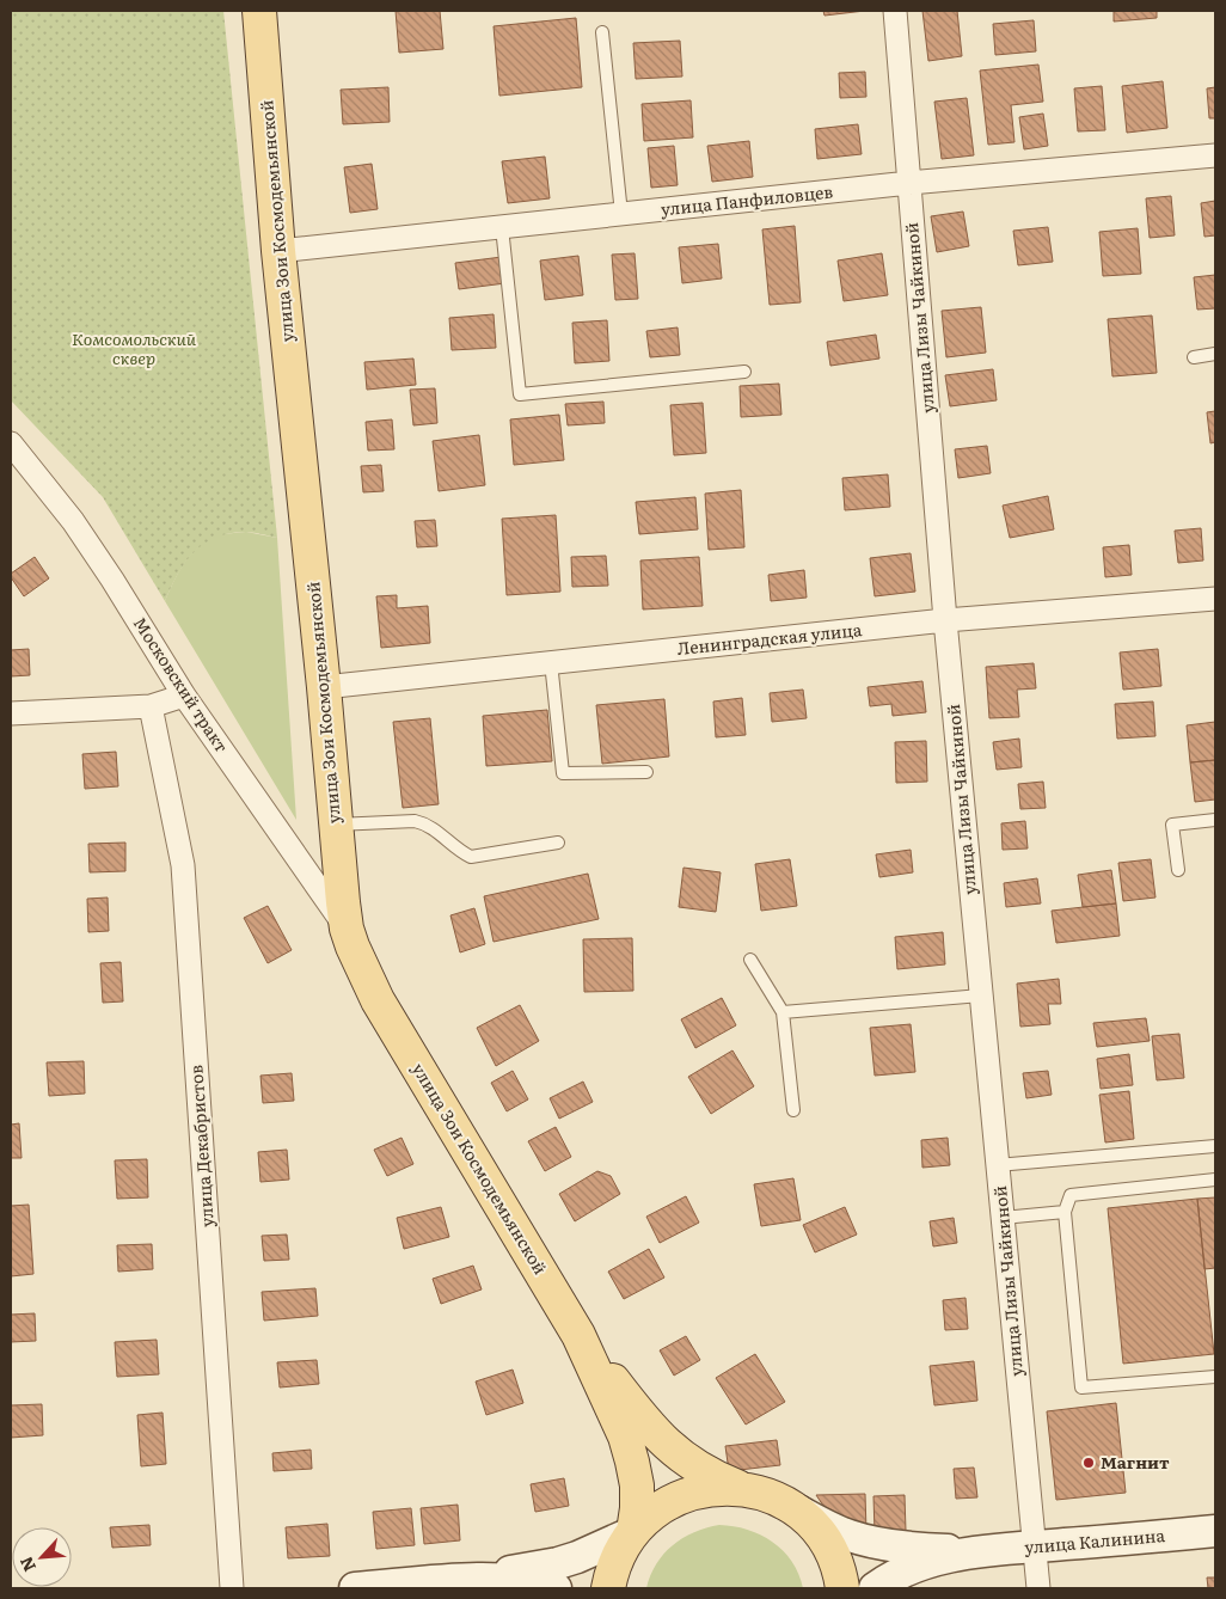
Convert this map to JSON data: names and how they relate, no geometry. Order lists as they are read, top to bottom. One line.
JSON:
{"streets":{"main road":["улица Зои Космодемьянской"],"street":["улица Панфиловцев","улица Лизы Чайкиной","Ленинградская улица","Московский тракт","улица Декабристов","улица Калинина"]},"crossings":[["улица Панфиловцев","улица Зои Космодемьянской"],["улица Панфиловцев","улица Лизы Чайкиной"],["улица Зои Космодемьянской","Ленинградская улица"],["улица Зои Космодемьянской","Московский тракт"],["улица Лизы Чайкиной","Ленинградская улица"],["улица Лизы Чайкиной","улица Калинина"]],"parks":["Комсомольский сквер"],"places":["Магнит"],"north":"bottom left"}
